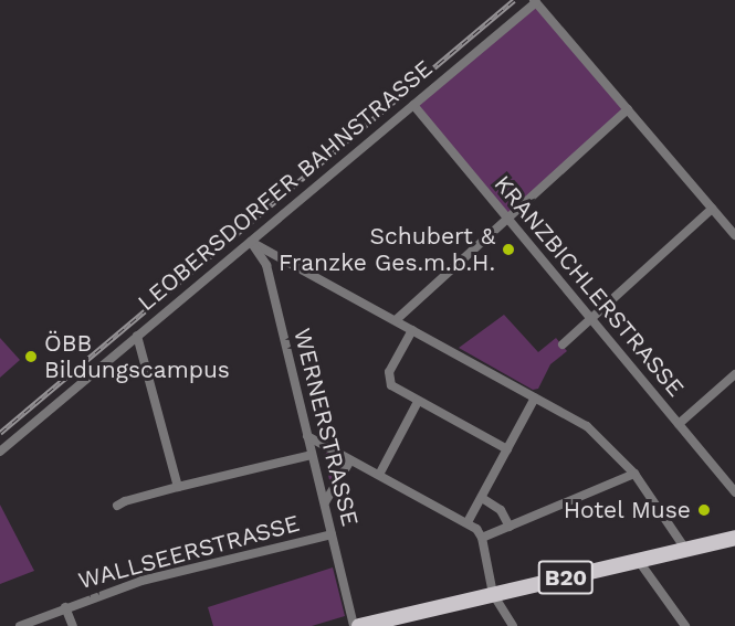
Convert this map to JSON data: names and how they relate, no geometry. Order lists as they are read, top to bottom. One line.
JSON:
{"streets":{"main road":["B20"],"street":["LEOBERSDORFER BAHNSTRASSE","KRANZBICHLERSTRASSE","WERNERSTRASSE","WALLSEERSTRASSE"]},"crossings":[["LEOBERSDORFER BAHNSTRASSE","KRANZBICHLERSTRASSE"],["LEOBERSDORFER BAHNSTRASSE","WERNERSTRASSE"],["WERNERSTRASSE","WALLSEERSTRASSE"],["WERNERSTRASSE","B20"]],"places":["Schubert & Franzke Ges.m.b.H.","ÖBB Bildungscampus","Hotel Muse"]}
